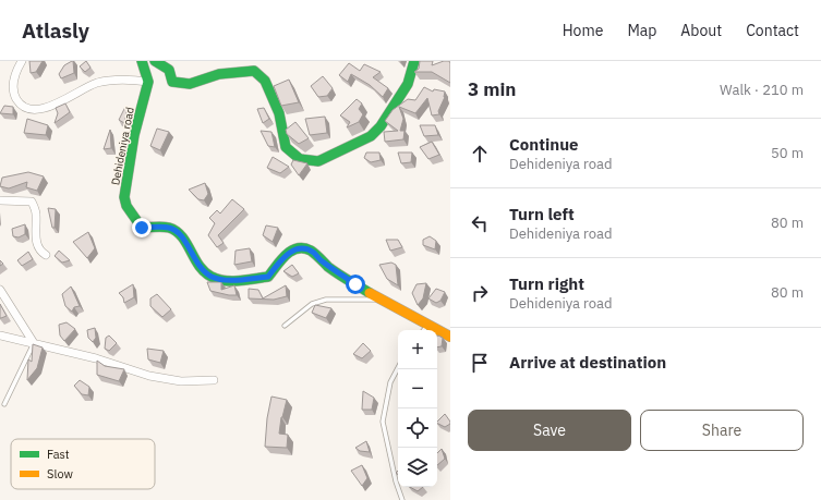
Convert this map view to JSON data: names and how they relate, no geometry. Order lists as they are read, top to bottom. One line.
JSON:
{"streets":{"street":["Dehideniya road"]},"legend":["Fast","Slow"],"page":{"header":"Atlasly","nav":["Home","Map","About","Contact"],"heading":["3 min","Walk · 210 m"],"list":[["Continue","Dehideniya road","50 m"],["Turn left","Dehideniya road","80 m"],["Turn right","Dehideniya road","80 m"],"Arrive at destination"],"map_buttons":["+","−"],"buttons":["Save","Share"]}}
